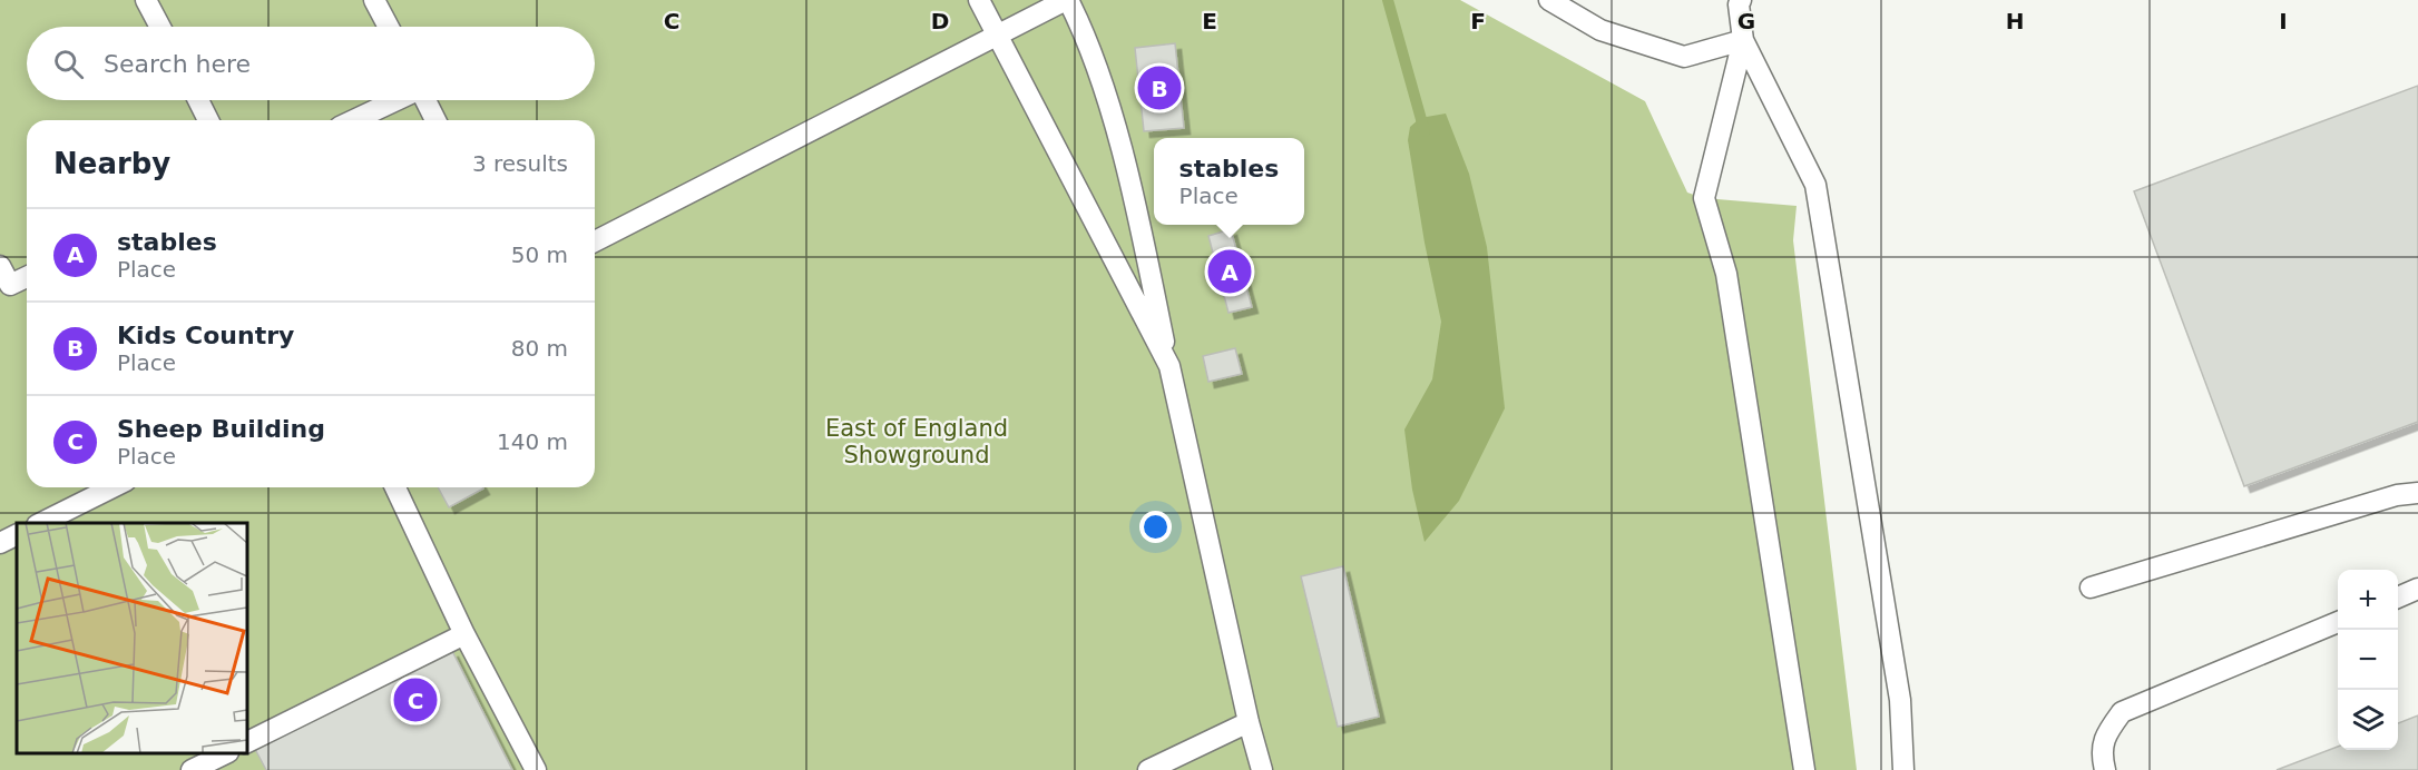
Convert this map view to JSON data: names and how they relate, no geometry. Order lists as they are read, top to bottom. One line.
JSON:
{"parks":["East of England Showground"],"page":{"search":"Search here","pins":["B","A","C"],"heading":["Nearby","3 results"],"popup":["stables","Place"],"list":[{"mark":"A","name":"stables","note":"Place","value":"50 m"},{"mark":"B","name":"Kids Country","note":"Place","value":"80 m"},{"mark":"C","name":"Sheep Building","note":"Place","value":"140 m"}],"map_buttons":["+","−"]},"grid":{"columns":["C","D","E","F","G","H","I"]}}
